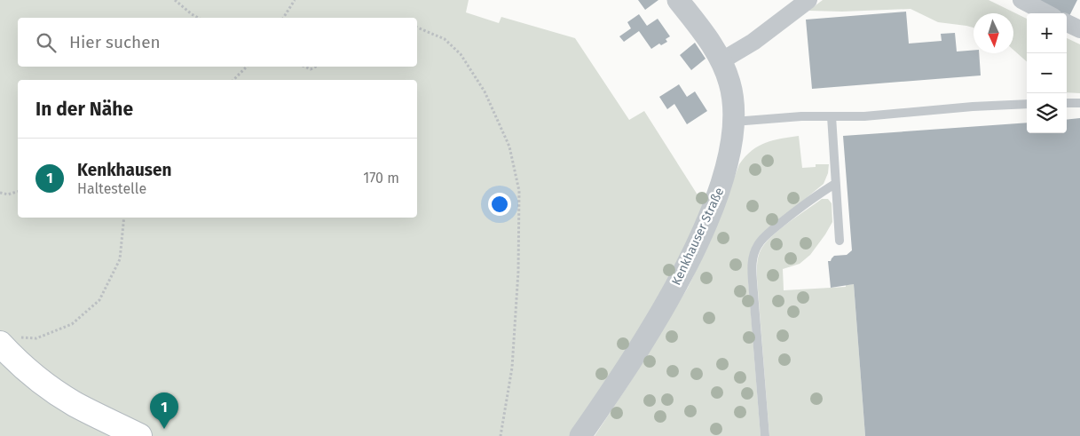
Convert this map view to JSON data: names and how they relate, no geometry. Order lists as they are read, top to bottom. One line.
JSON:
{"streets":{"street":["Kenkhauser Straße"]},"north":"bottom","page":{"map_buttons":["+","−"],"search":"Hier suchen","heading":"In der Nähe","list":[{"mark":"1","name":"Kenkhausen","note":"Haltestelle","value":"170 m"}],"pins":"1"}}
